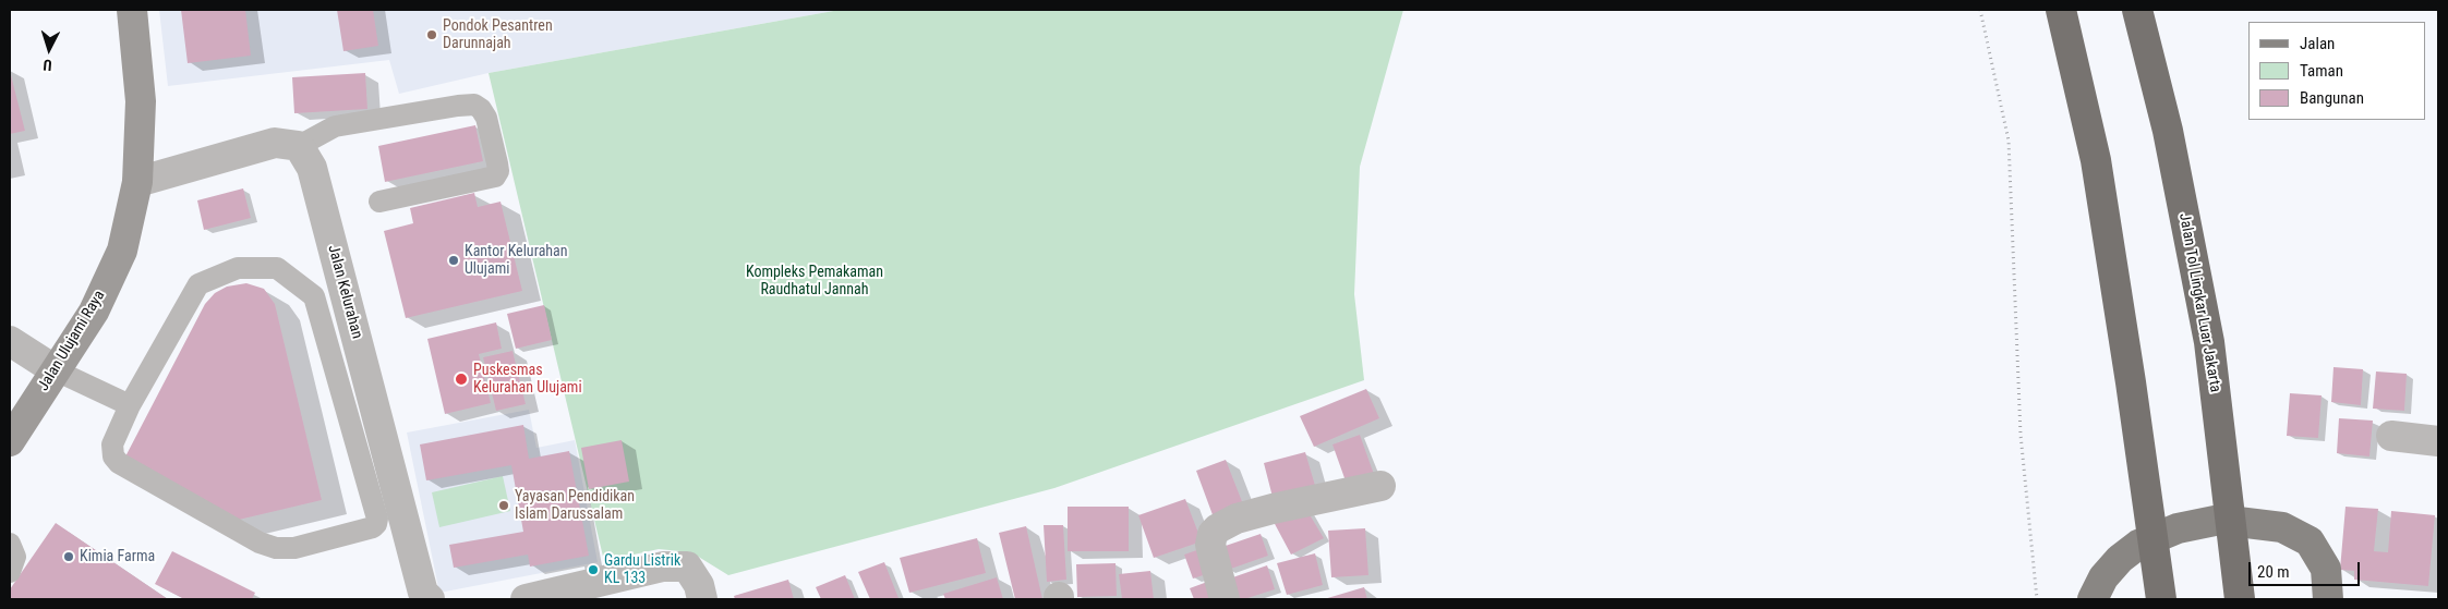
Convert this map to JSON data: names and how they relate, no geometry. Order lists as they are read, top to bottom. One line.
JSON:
{"streets":{"highway":["Jalan Tol Lingkar Luar Jakarta"],"street":["Jalan Kelurahan","Jalan Ulujami Raya"]},"parks":["Kompleks Pemakaman Raudhatul Jannah"],"places":["Pondok Pesantren Darunnajah","Kantor Kelurahan Ulujami","Puskesmas Kelurahan Ulujami","Yayasan Pendidikan Islam Darussalam","Kimia Farma","Gardu Listrik KL 133"],"legend":["Jalan","Taman","Bangunan"],"scale_bar":"20 m","north":"bottom"}
